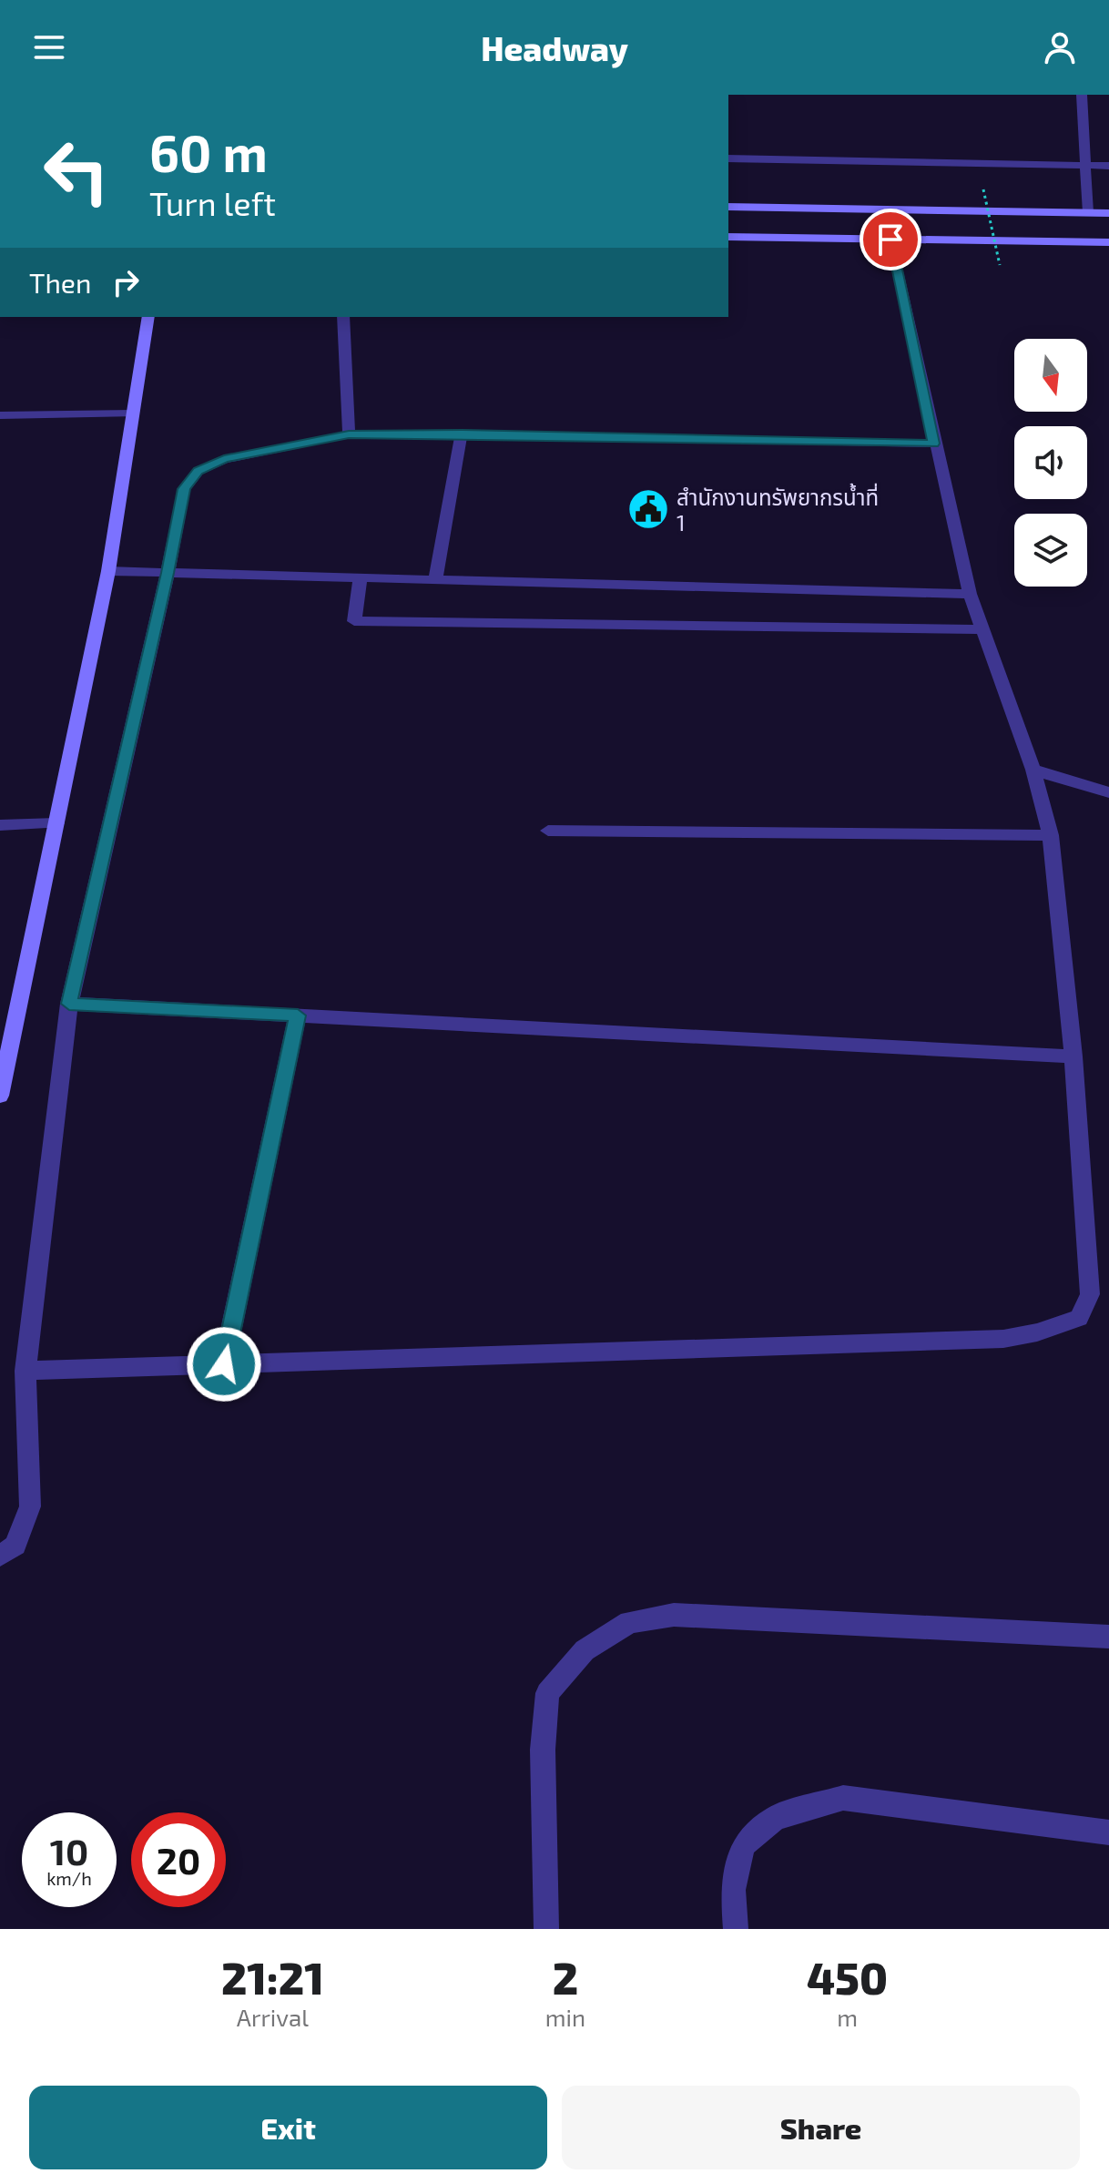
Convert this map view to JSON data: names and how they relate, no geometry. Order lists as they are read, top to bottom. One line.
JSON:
{"places":{"public building":["สำนักงานทรัพยากรน้ำที่ 1"]},"north":"bottom","page":{"header":"Headway","turn":["60 m","Turn left"],"then":"Then","speed":"10 km/h","limit":"20","eta":["21:21","Arrival","2","min","450","m"],"buttons":["Exit","Share"]}}
